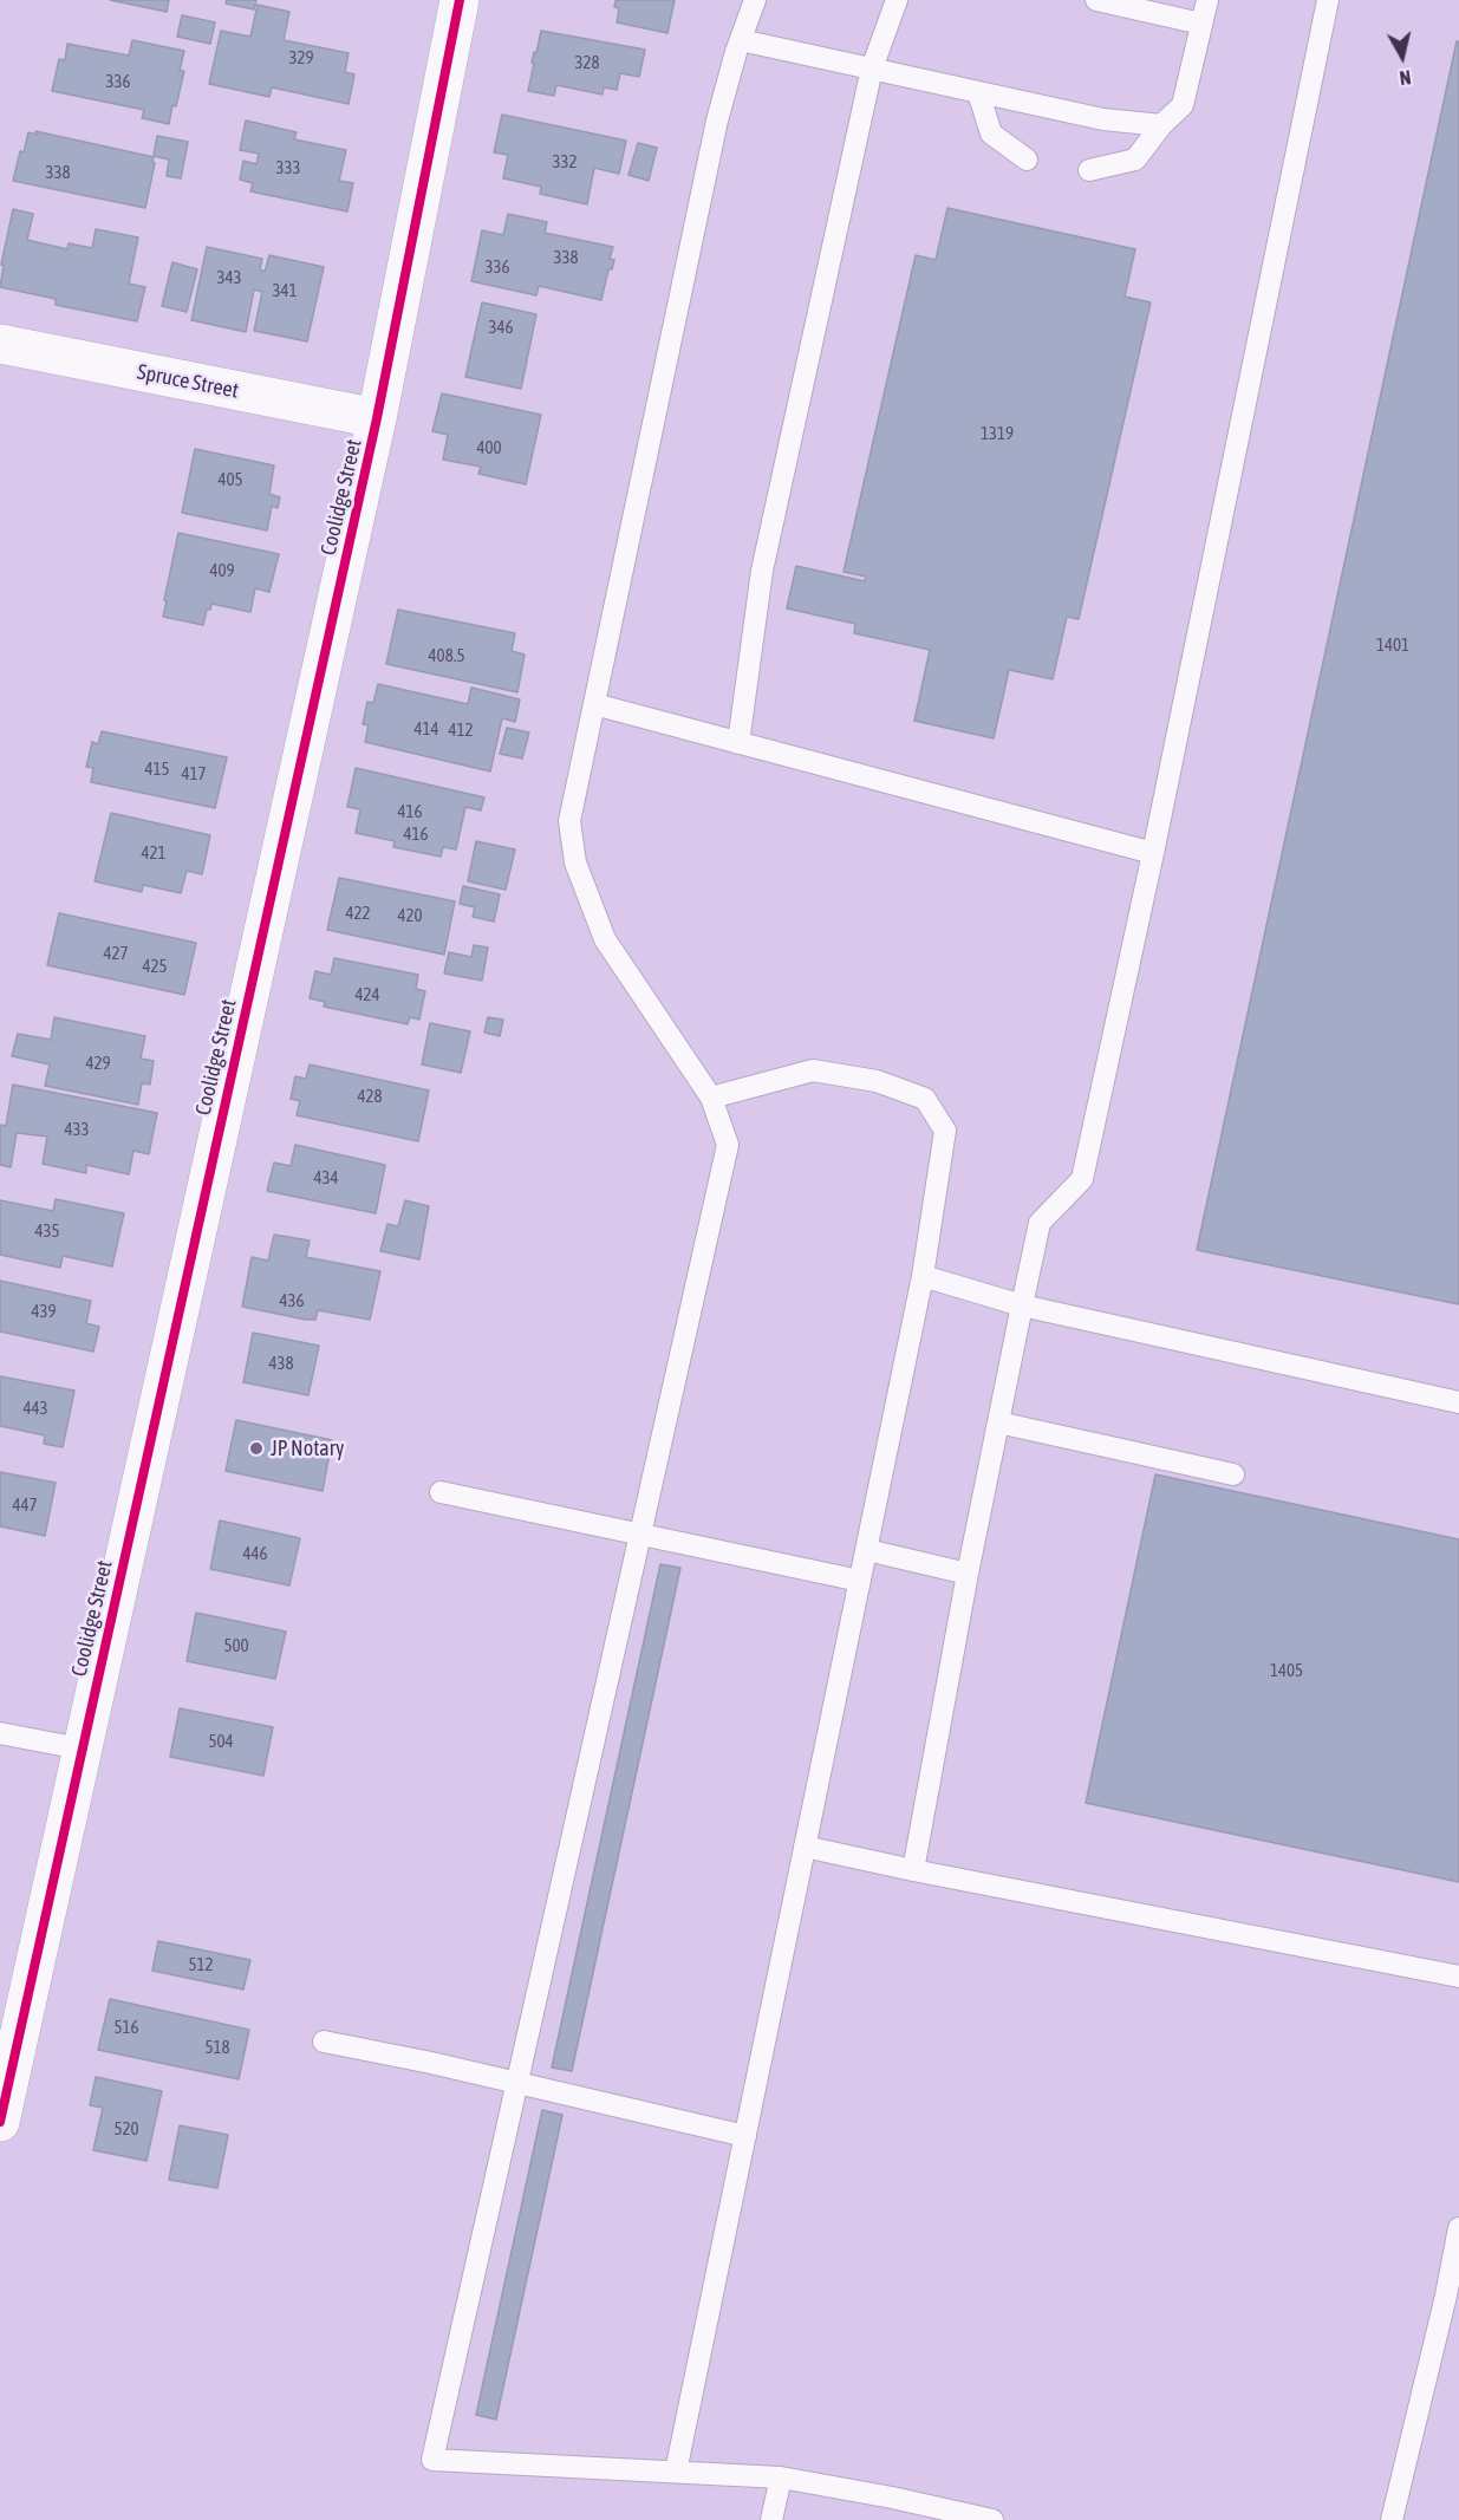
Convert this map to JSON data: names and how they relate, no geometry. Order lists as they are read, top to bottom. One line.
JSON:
{"streets":{"street":["Spruce Street","Coolidge Street"]},"crossings":[["Spruce Street","Coolidge Street"]],"places":["JP Notary"],"house_numbers":["329","328","336","332","333","338","338","336","343","341","346","1319","400","405","409","1401","408.5","414","412","415","417","416","416","421","422","420","427","425","424","429","428","433","434","435","436","439","438","443","447","446","500","1405","504","512","516","518","520"],"north":"bottom"}
